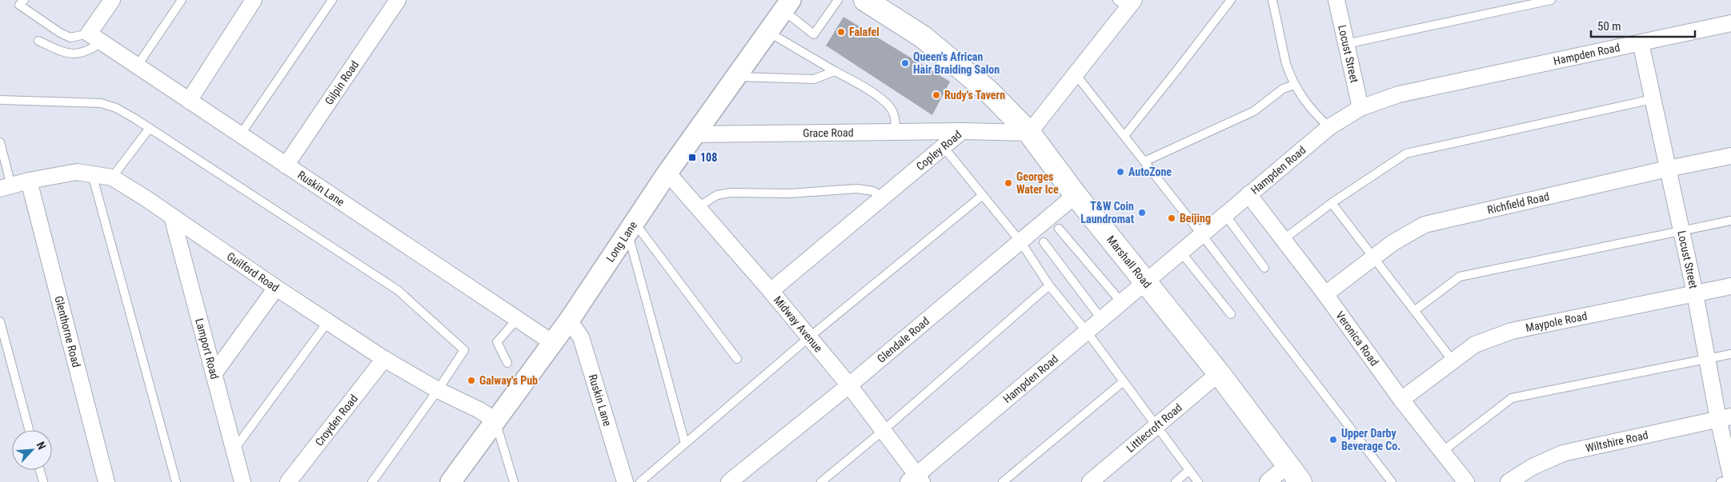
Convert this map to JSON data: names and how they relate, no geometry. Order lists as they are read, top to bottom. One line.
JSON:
{"streets":{"main road":["Marshall Road"],"street":["Locust Street","Hampden Road","Gilpin Road","Grace Road","Copley Road","Ruskin Lane","Richfield Road","Long Lane","Guilford Road","Maypole Road","Midway Avenue","Glenthorne Road","Veronica Road","Glendale Road","Lamport Road","Croyden Road","Littlecroft Road","Wiltshire Road"]},"crossings":[["Locust Street","Hampden Road"],["Locust Street","Richfield Road"],["Locust Street","Maypole Road"],["Locust Street","Wiltshire Road"],["Hampden Road","Marshall Road"],["Hampden Road","Midway Avenue"],["Hampden Road","Veronica Road"],["Gilpin Road","Ruskin Lane"],["Grace Road","Copley Road"],["Grace Road","Long Lane"],["Copley Road","Marshall Road"],["Copley Road","Midway Avenue"],["Ruskin Lane","Long Lane"],["Richfield Road","Veronica Road"],["Long Lane","Guilford Road"],["Long Lane","Midway Avenue"],["Marshall Road","Glendale Road"],["Marshall Road","Littlecroft Road"],["Guilford Road","Glenthorne Road"],["Guilford Road","Lamport Road"],["Guilford Road","Croyden Road"],["Maypole Road","Veronica Road"],["Midway Avenue","Glendale Road"]],"places":{"other":["Falafel","Queen's African Hair Braiding Salon","Rudy's Tavern","AutoZone","Georges Water Ice","T&W Coin Laundromat","Beijing","Galway's Pub","Upper Darby Beverage Co."],"transit":["108"]},"scale_bar":"50 m","north":"top right"}
